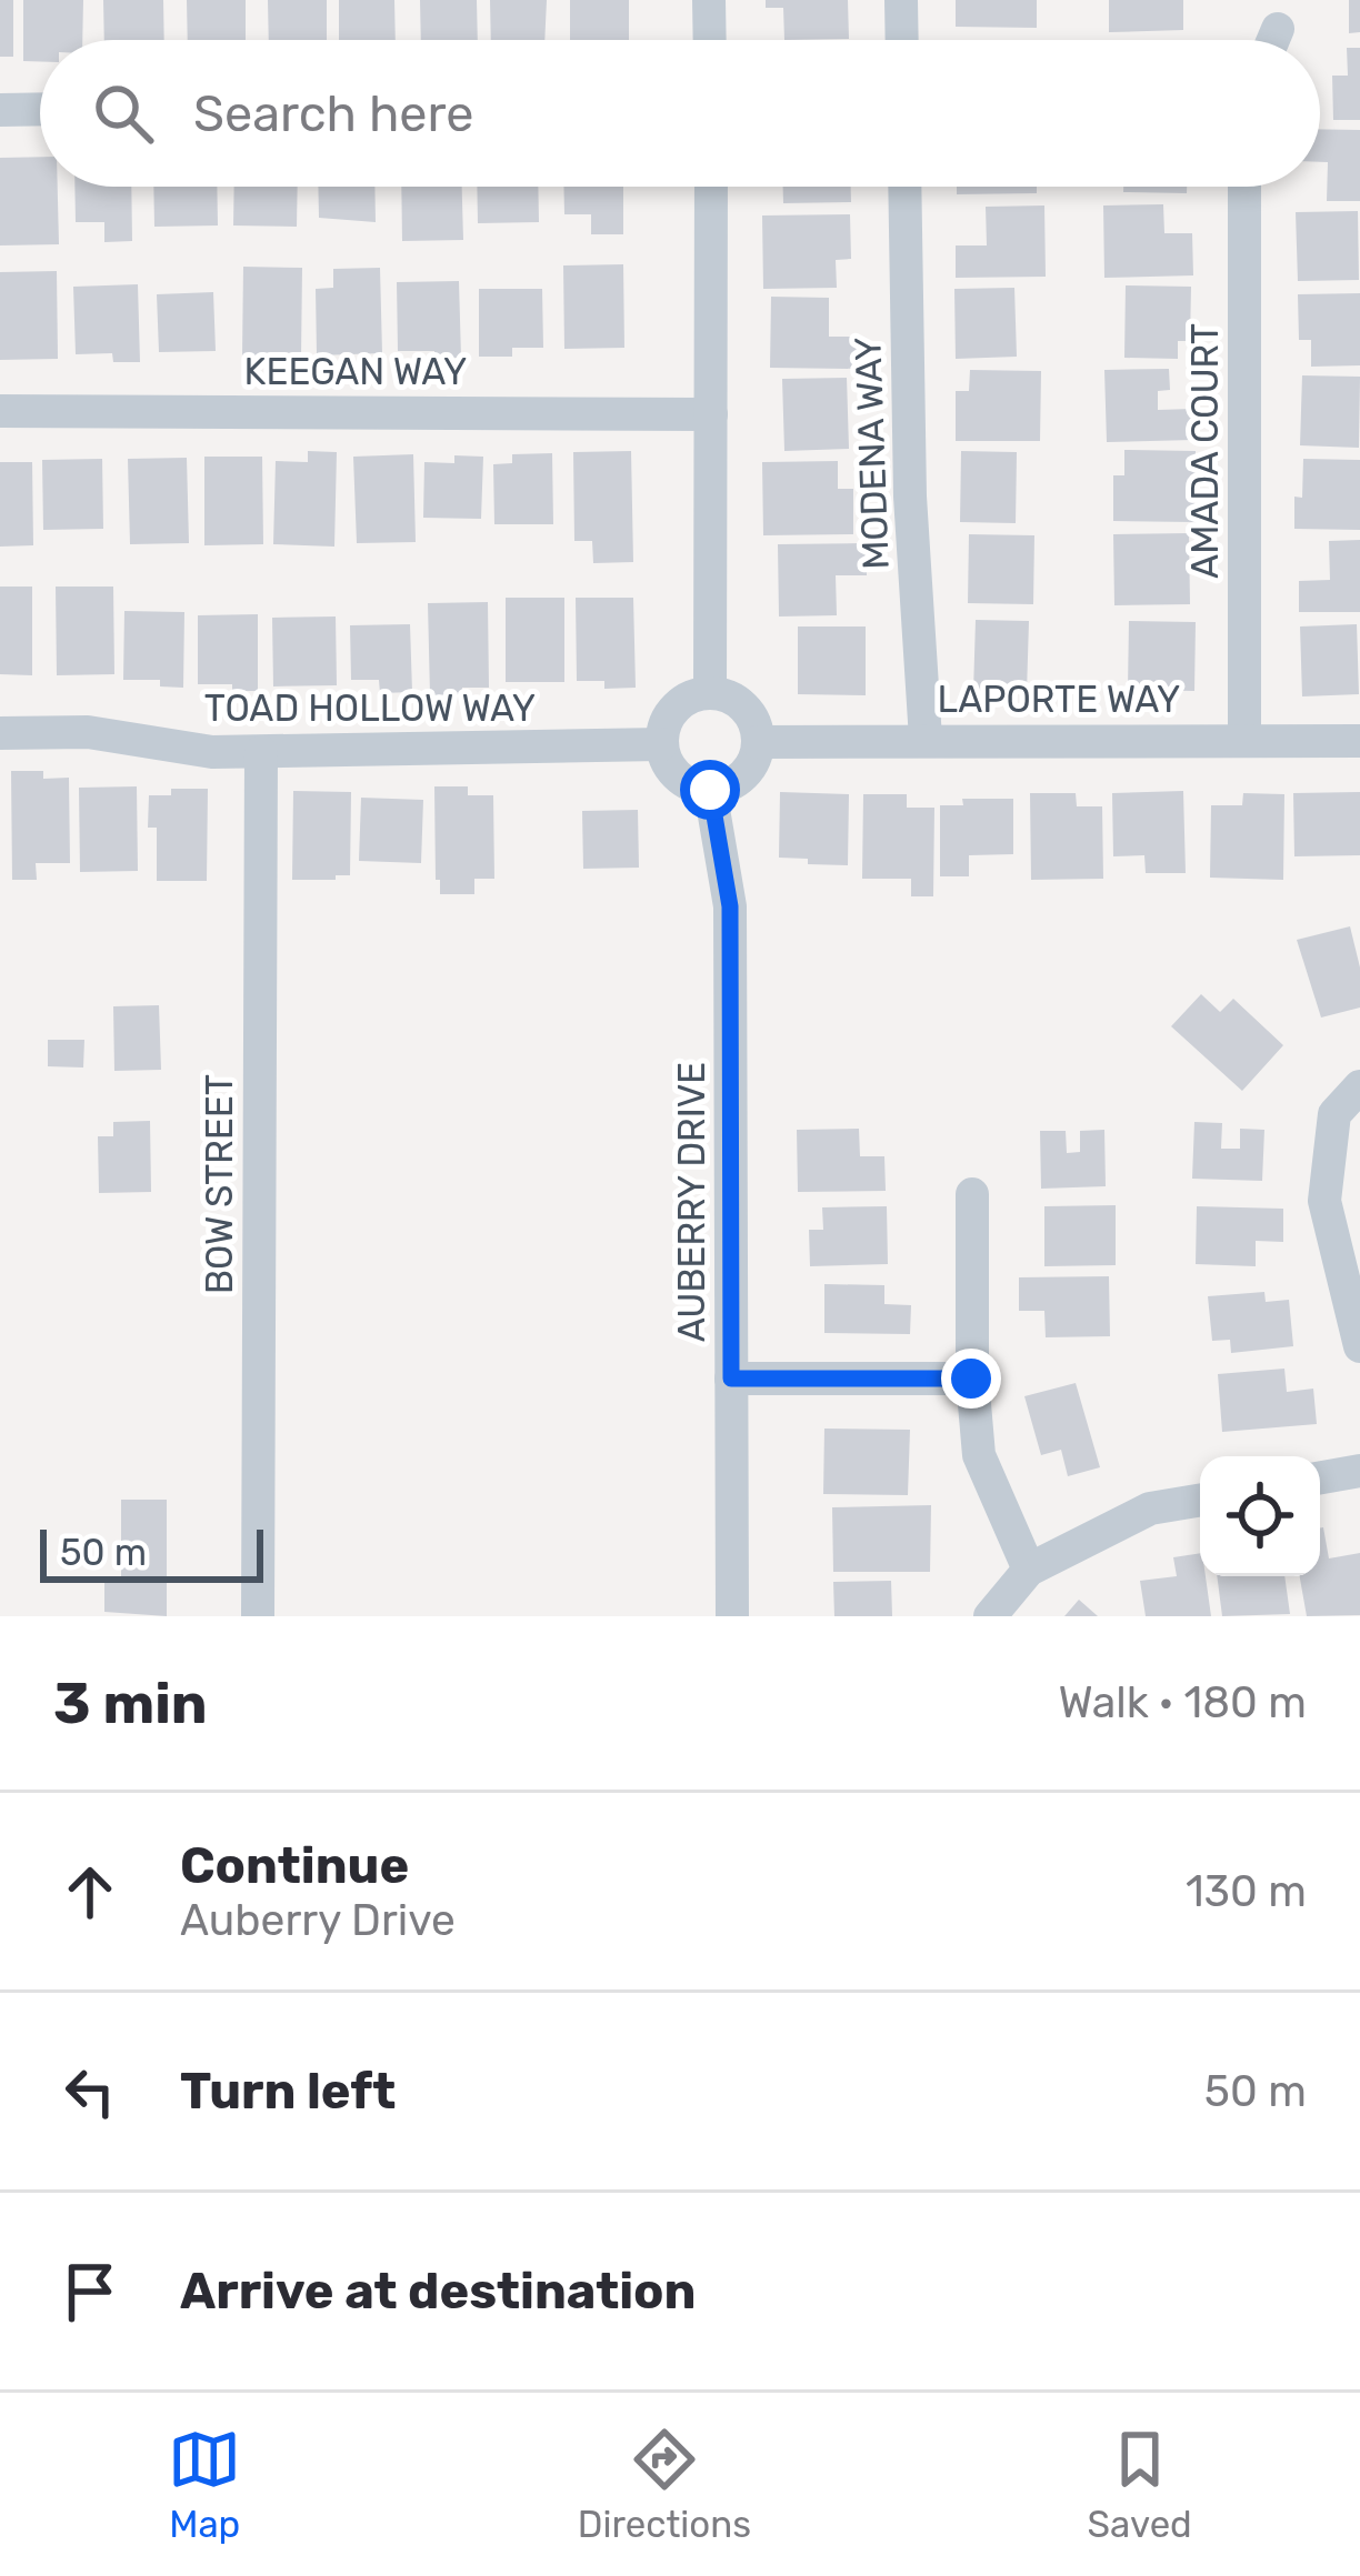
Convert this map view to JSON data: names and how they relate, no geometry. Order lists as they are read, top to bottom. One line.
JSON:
{"streets":{"street":["KEEGAN WAY","AMADA COURT","MODENA WAY","LAPORTE WAY","TOAD HOLLOW WAY","BOW STREET","AUBERRY DRIVE"]},"crossings":[["AMADA COURT","LAPORTE WAY"],["MODENA WAY","LAPORTE WAY"],["LAPORTE WAY","TOAD HOLLOW WAY"],["LAPORTE WAY","AUBERRY DRIVE"],["TOAD HOLLOW WAY","BOW STREET"],["TOAD HOLLOW WAY","AUBERRY DRIVE"]],"scale_bar":"50 m","page":{"search":"Search here","scale":"50 m","heading":["3 min","Walk · 180 m"],"list":[["Continue","Auberry Drive","130 m"],["Turn left","50 m"],"Arrive at destination"],"nav":["Map","Directions","Saved"]}}
